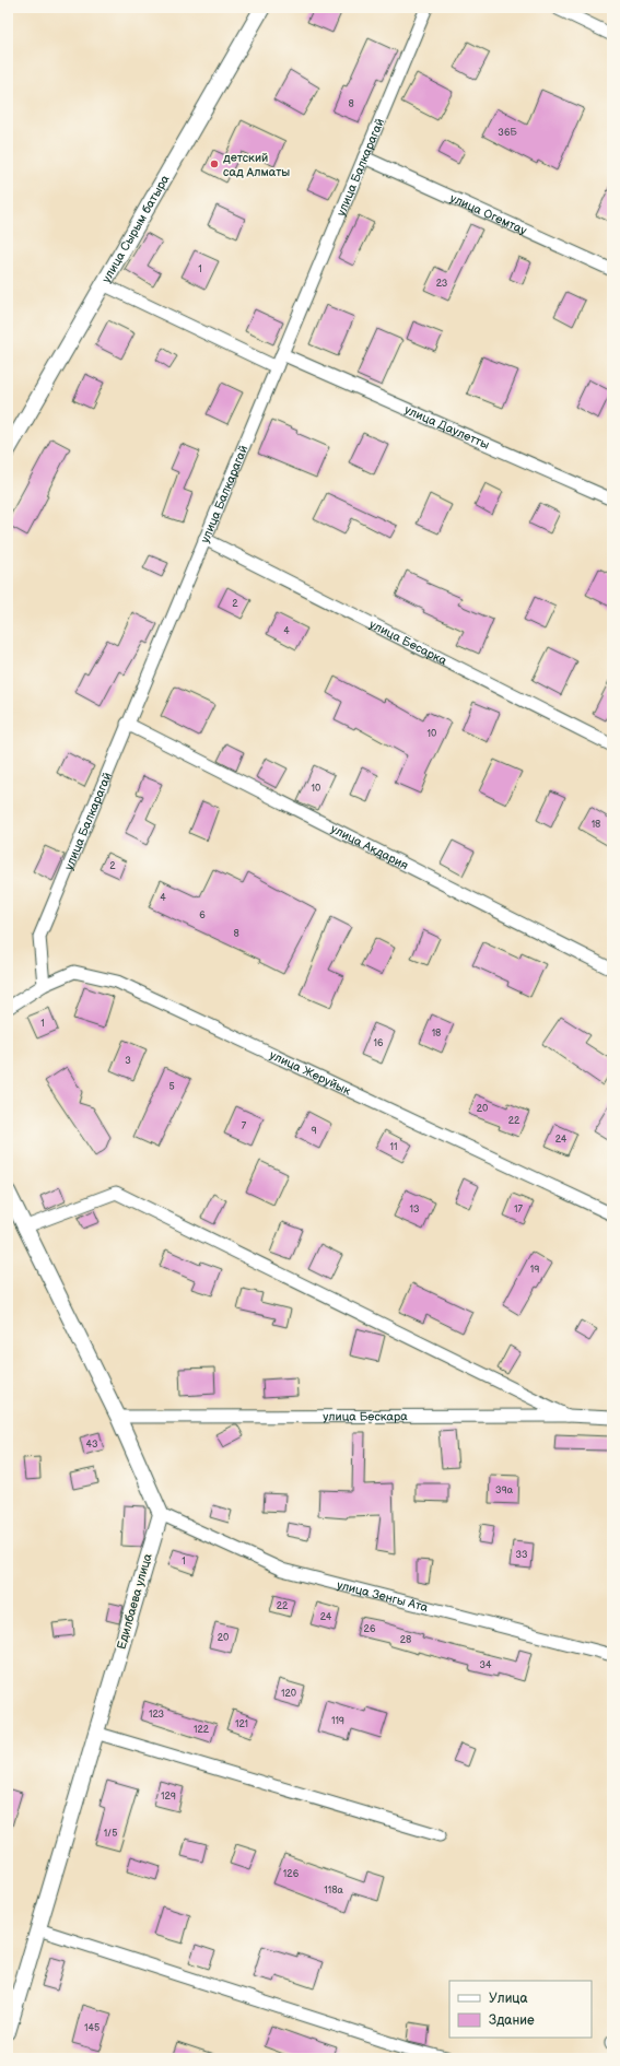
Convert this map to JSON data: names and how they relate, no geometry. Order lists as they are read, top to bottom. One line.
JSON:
{"streets":{"street":["улица Балкарагай","улица Огемтау","улица Сырым батыра","улица Даулетты","улица Бесарка","улица Акдария","улица Жеруйык","улица Бескара","улица Зенгы Ата","Едилбаева улица"]},"crossings":[["улица Балкарагай","улица Огемтау"],["улица Балкарагай","улица Даулетты"],["улица Балкарагай","улица Бесарка"],["улица Балкарагай","улица Акдария"],["улица Балкарагай","улица Жеруйык"],["улица Зенгы Ата","Едилбаева улица"]],"places":["детский сад Алматы"],"house_numbers":["8","36Б","1","23","2","4","10","10","18","2","4","6","8","1","18","16","3","5","20","22","7","9","24","11","13","17","19","43","39а","33","1","22","24","26","20","28","34","120","123","119","121","122","129","1/5","126","118а","145"],"legend":["Улица","Здание"]}
